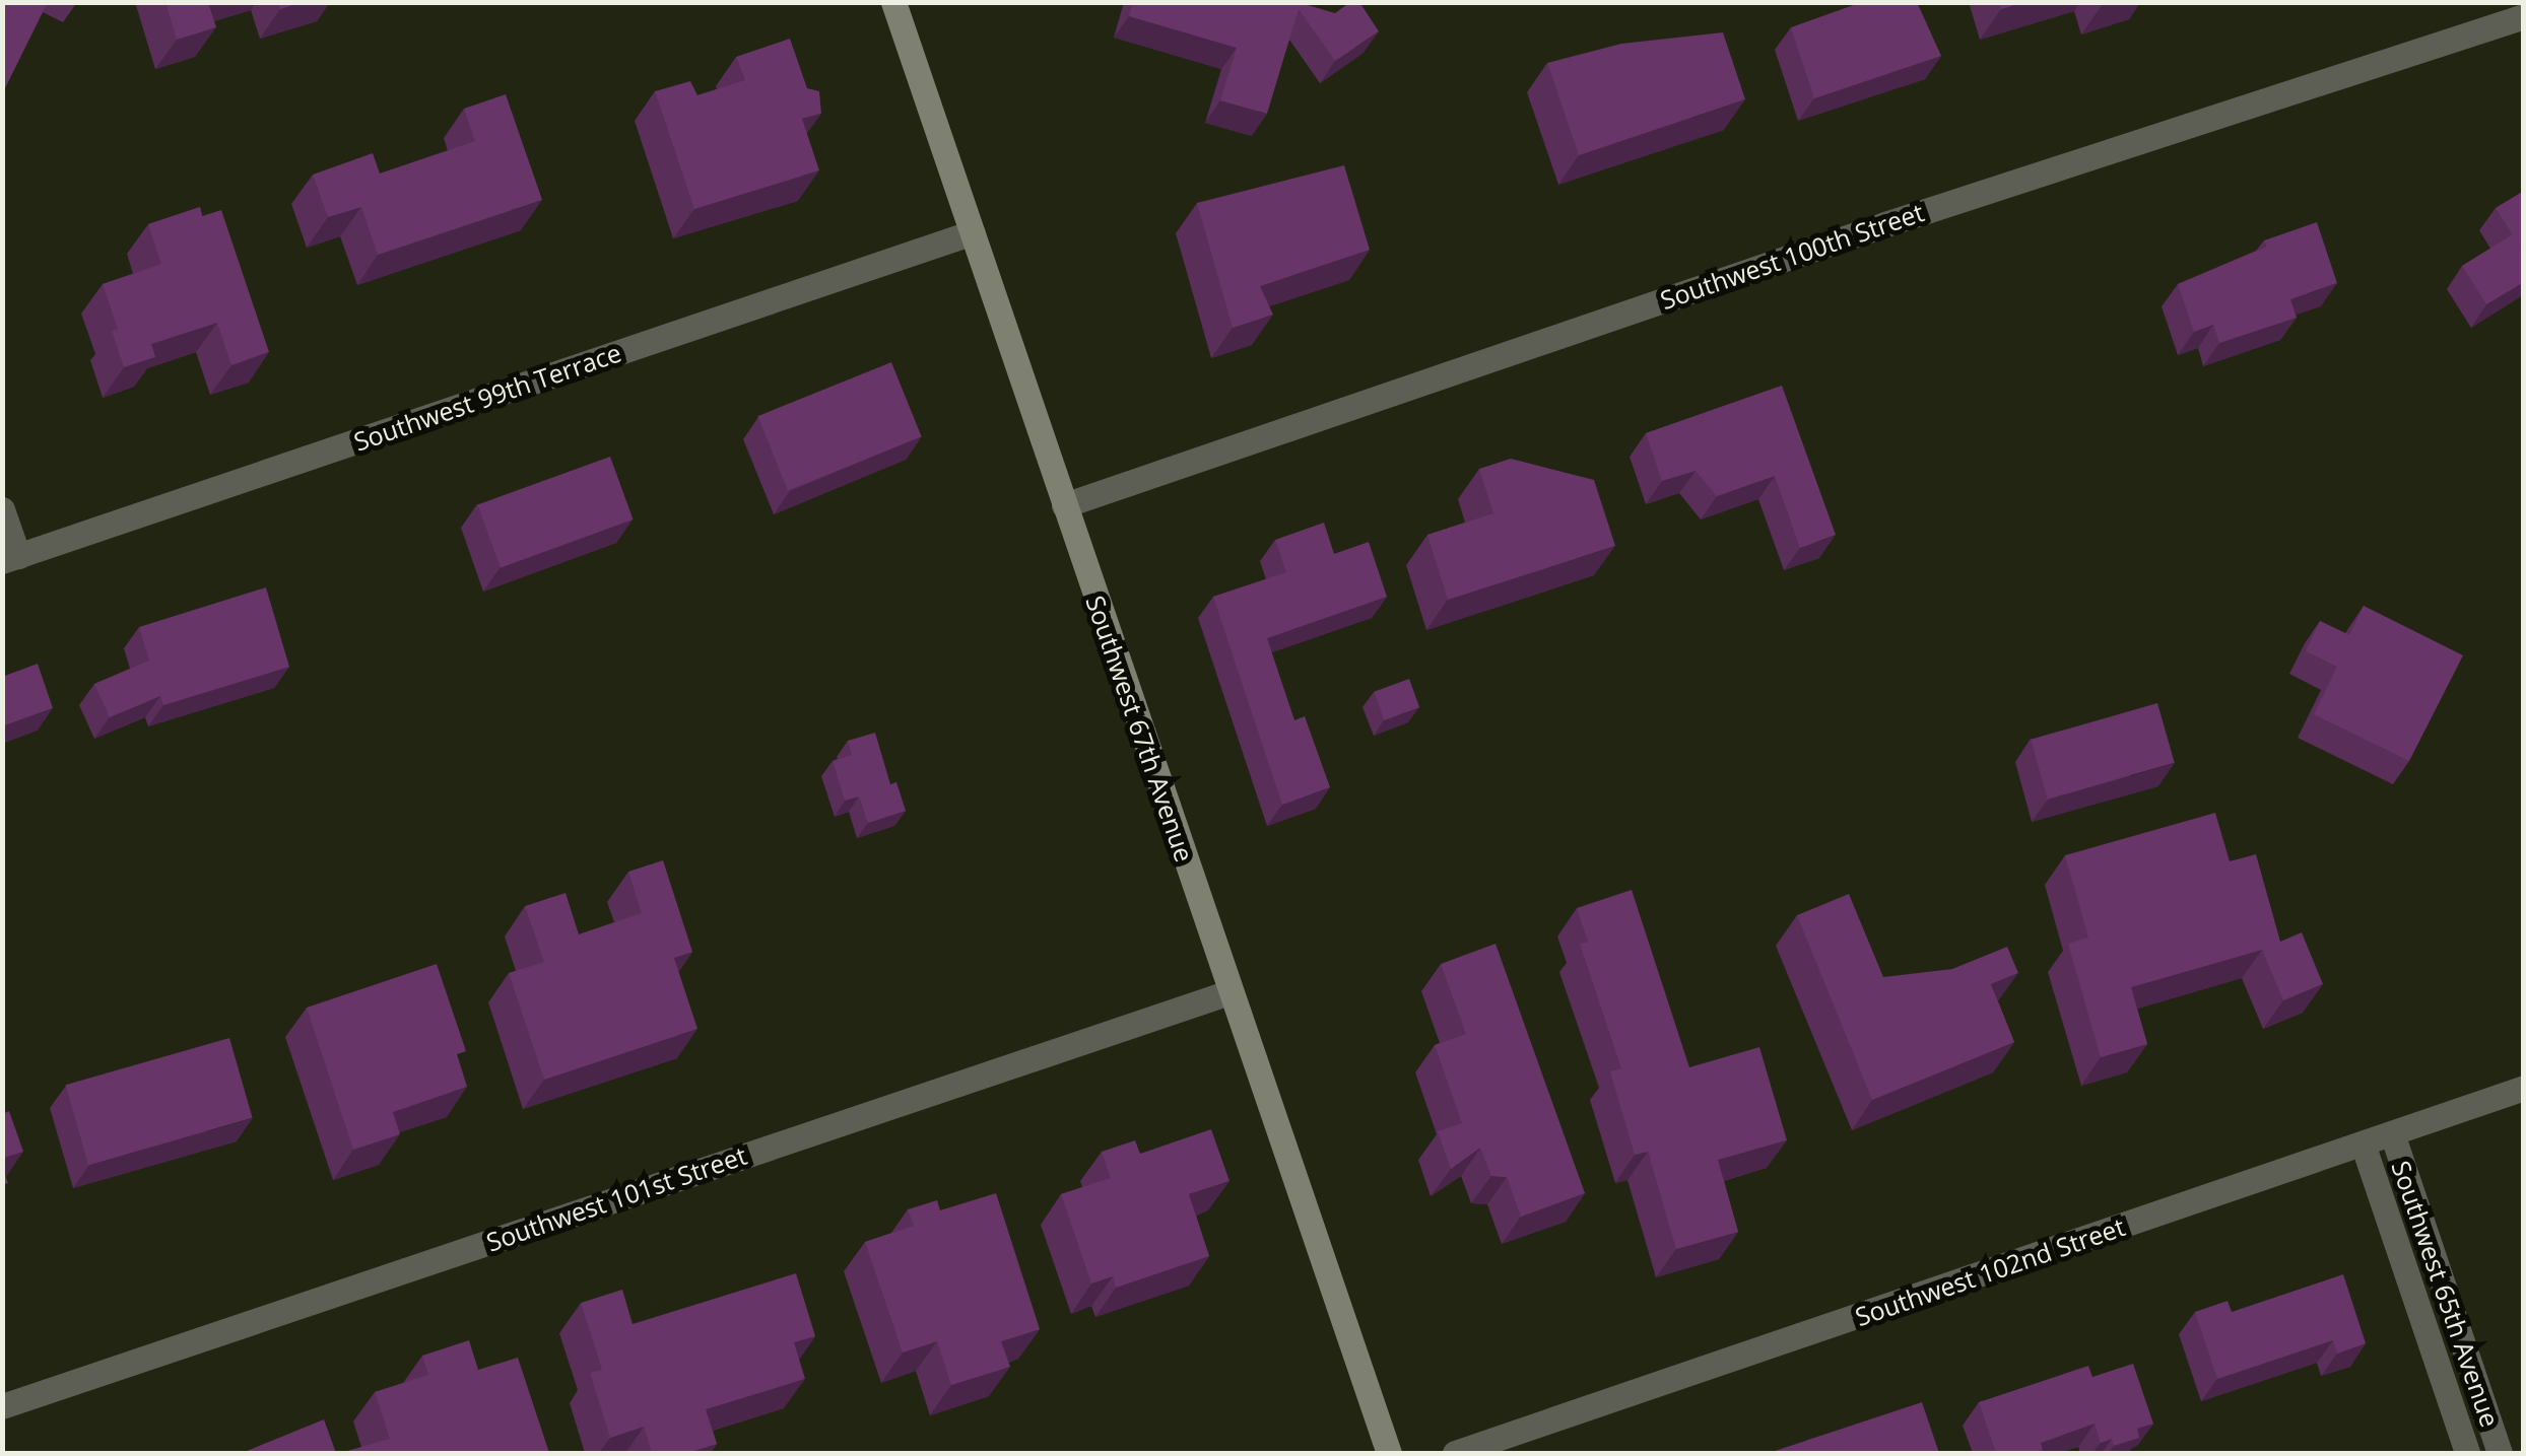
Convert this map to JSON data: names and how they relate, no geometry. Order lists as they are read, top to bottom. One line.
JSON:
{"streets":{"main road":["Southwest 67th Avenue"],"street":["Southwest 100th Street","Southwest 99th Terrace","Southwest 101st Street","Southwest 102nd Street","Southwest 65th Avenue"]},"crossings":[["Southwest 100th Street","Southwest 67th Avenue"],["Southwest 99th Terrace","Southwest 67th Avenue"],["Southwest 67th Avenue","Southwest 101st Street"],["Southwest 102nd Street","Southwest 65th Avenue"]]}
